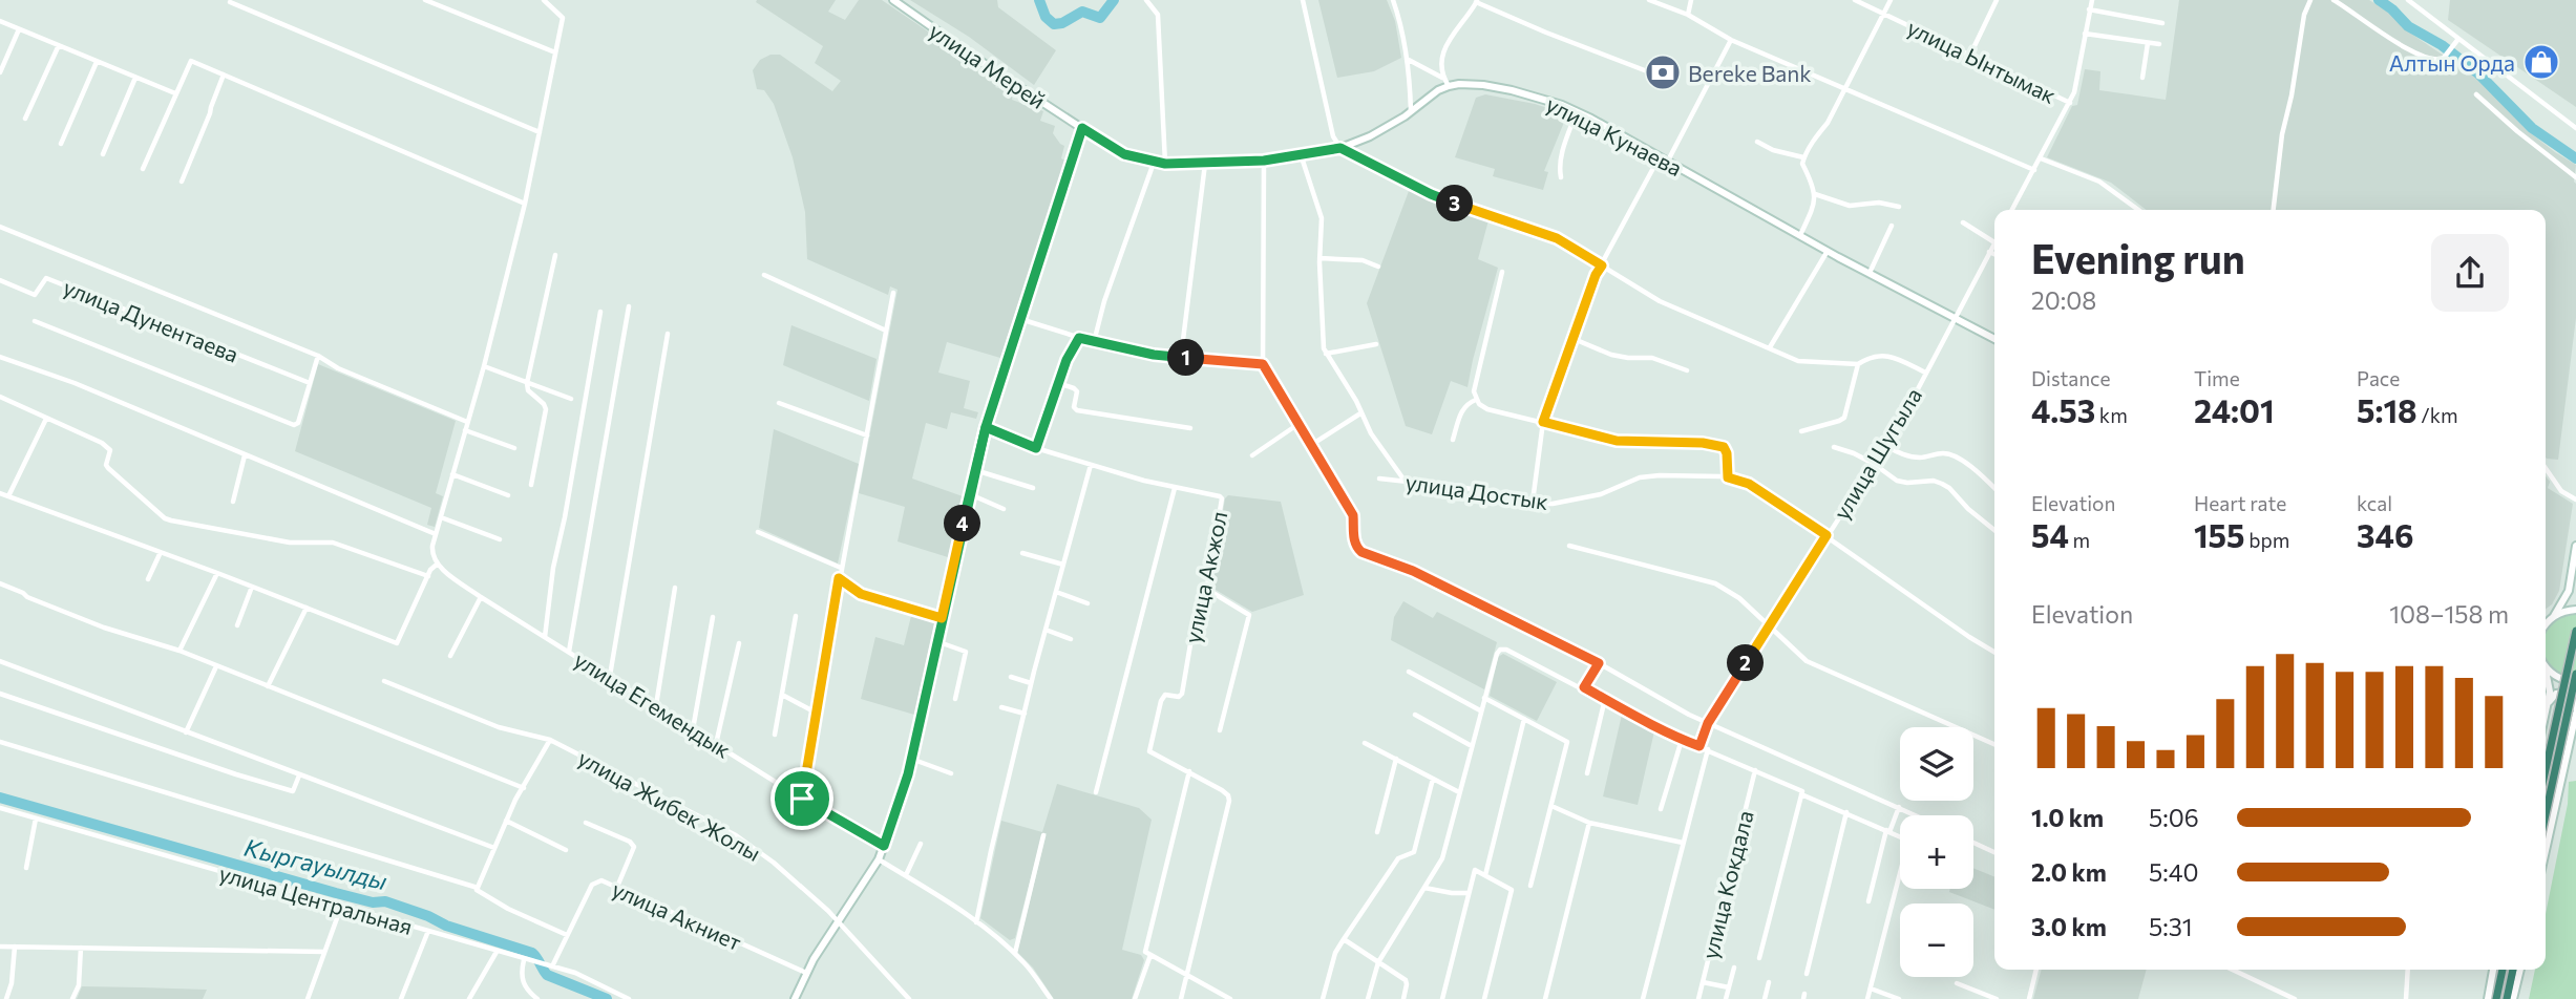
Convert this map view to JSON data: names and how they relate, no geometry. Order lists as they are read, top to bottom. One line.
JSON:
{"streets":{"main road":["улица Мерей","улица Кунаева"],"street":["улица Ынтымак","улица Дунентаева","улица Шугыла","улица Достык","улица Акжол","улица Егемендык","улица Жибек Жолы","улица Кокдала","улица Центральная","улица Акниет"]},"crossings":[["улица Кунаева","улица Шугыла"],["улица Шугыла","улица Достык"],["улица Центральная","улица Акниет"]],"water":["Кыргауылды"],"places":{"shop":["Алтын Орда"],"bank":["Bereke Bank"]},"page":{"pins":["3","1","4","2"],"heading":["Evening run","20:08"],"stats":[["Distance","4.53 km"],["Time","24:01"],["Pace","5:18 /km"],["Elevation","54 m"],["Heart rate","155 bpm"],["kcal","346"]],"chart":["Elevation","108–158 m"],"map_buttons":["+","−"],"list":[{"name":"1.0 km","note":"5:06"},{"name":"2.0 km","note":"5:40"},{"name":"3.0 km","note":"5:31"}]}}
